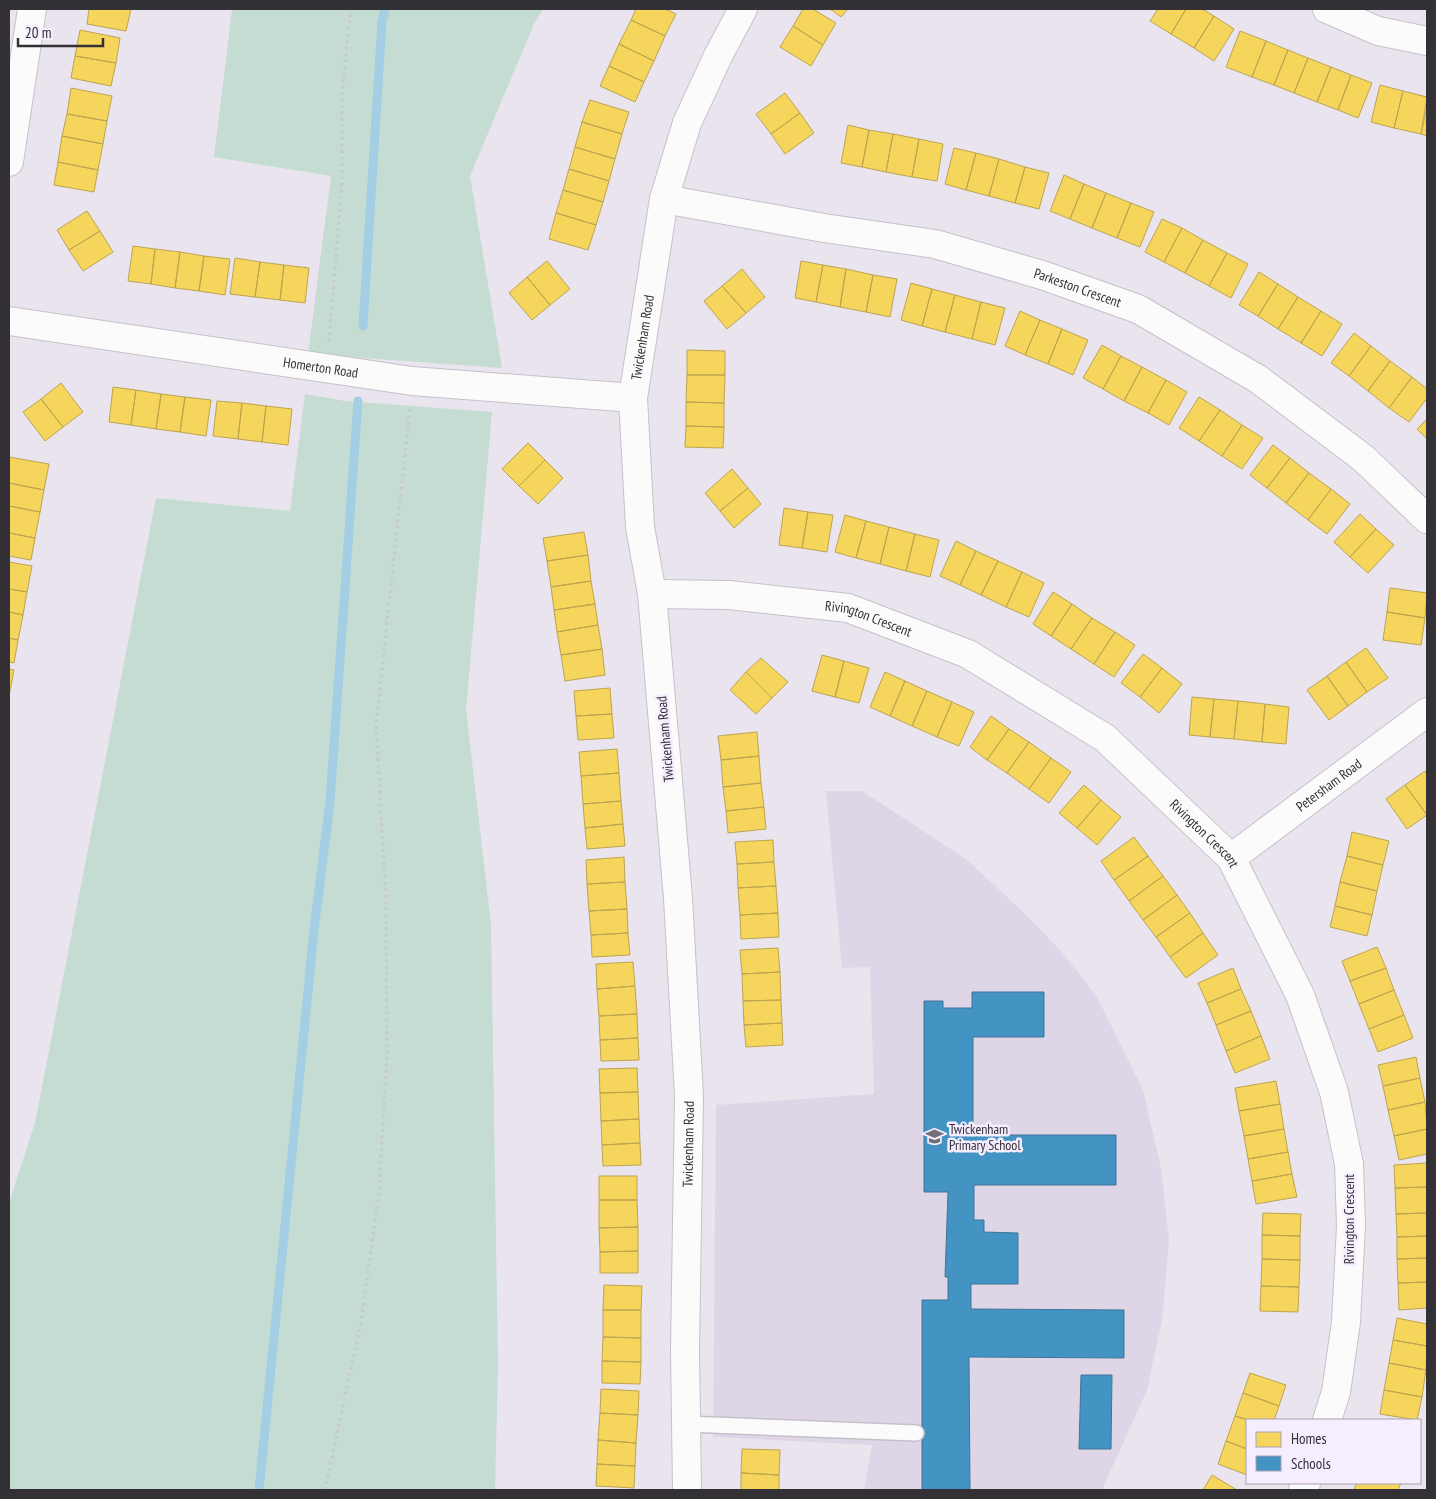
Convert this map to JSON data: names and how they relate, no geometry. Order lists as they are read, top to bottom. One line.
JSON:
{"streets":{"street":["Parkeston Crescent","Twickenham Road","Homerton Road","Rivington Crescent","Petersham Road"]},"crossings":[["Parkeston Crescent","Twickenham Road"],["Twickenham Road","Homerton Road"],["Twickenham Road","Rivington Crescent"],["Rivington Crescent","Petersham Road"]],"places":{"school or university":["Twickenham Primary School"]},"legend":["Homes","Schools"],"scale_bar":"20 m"}
